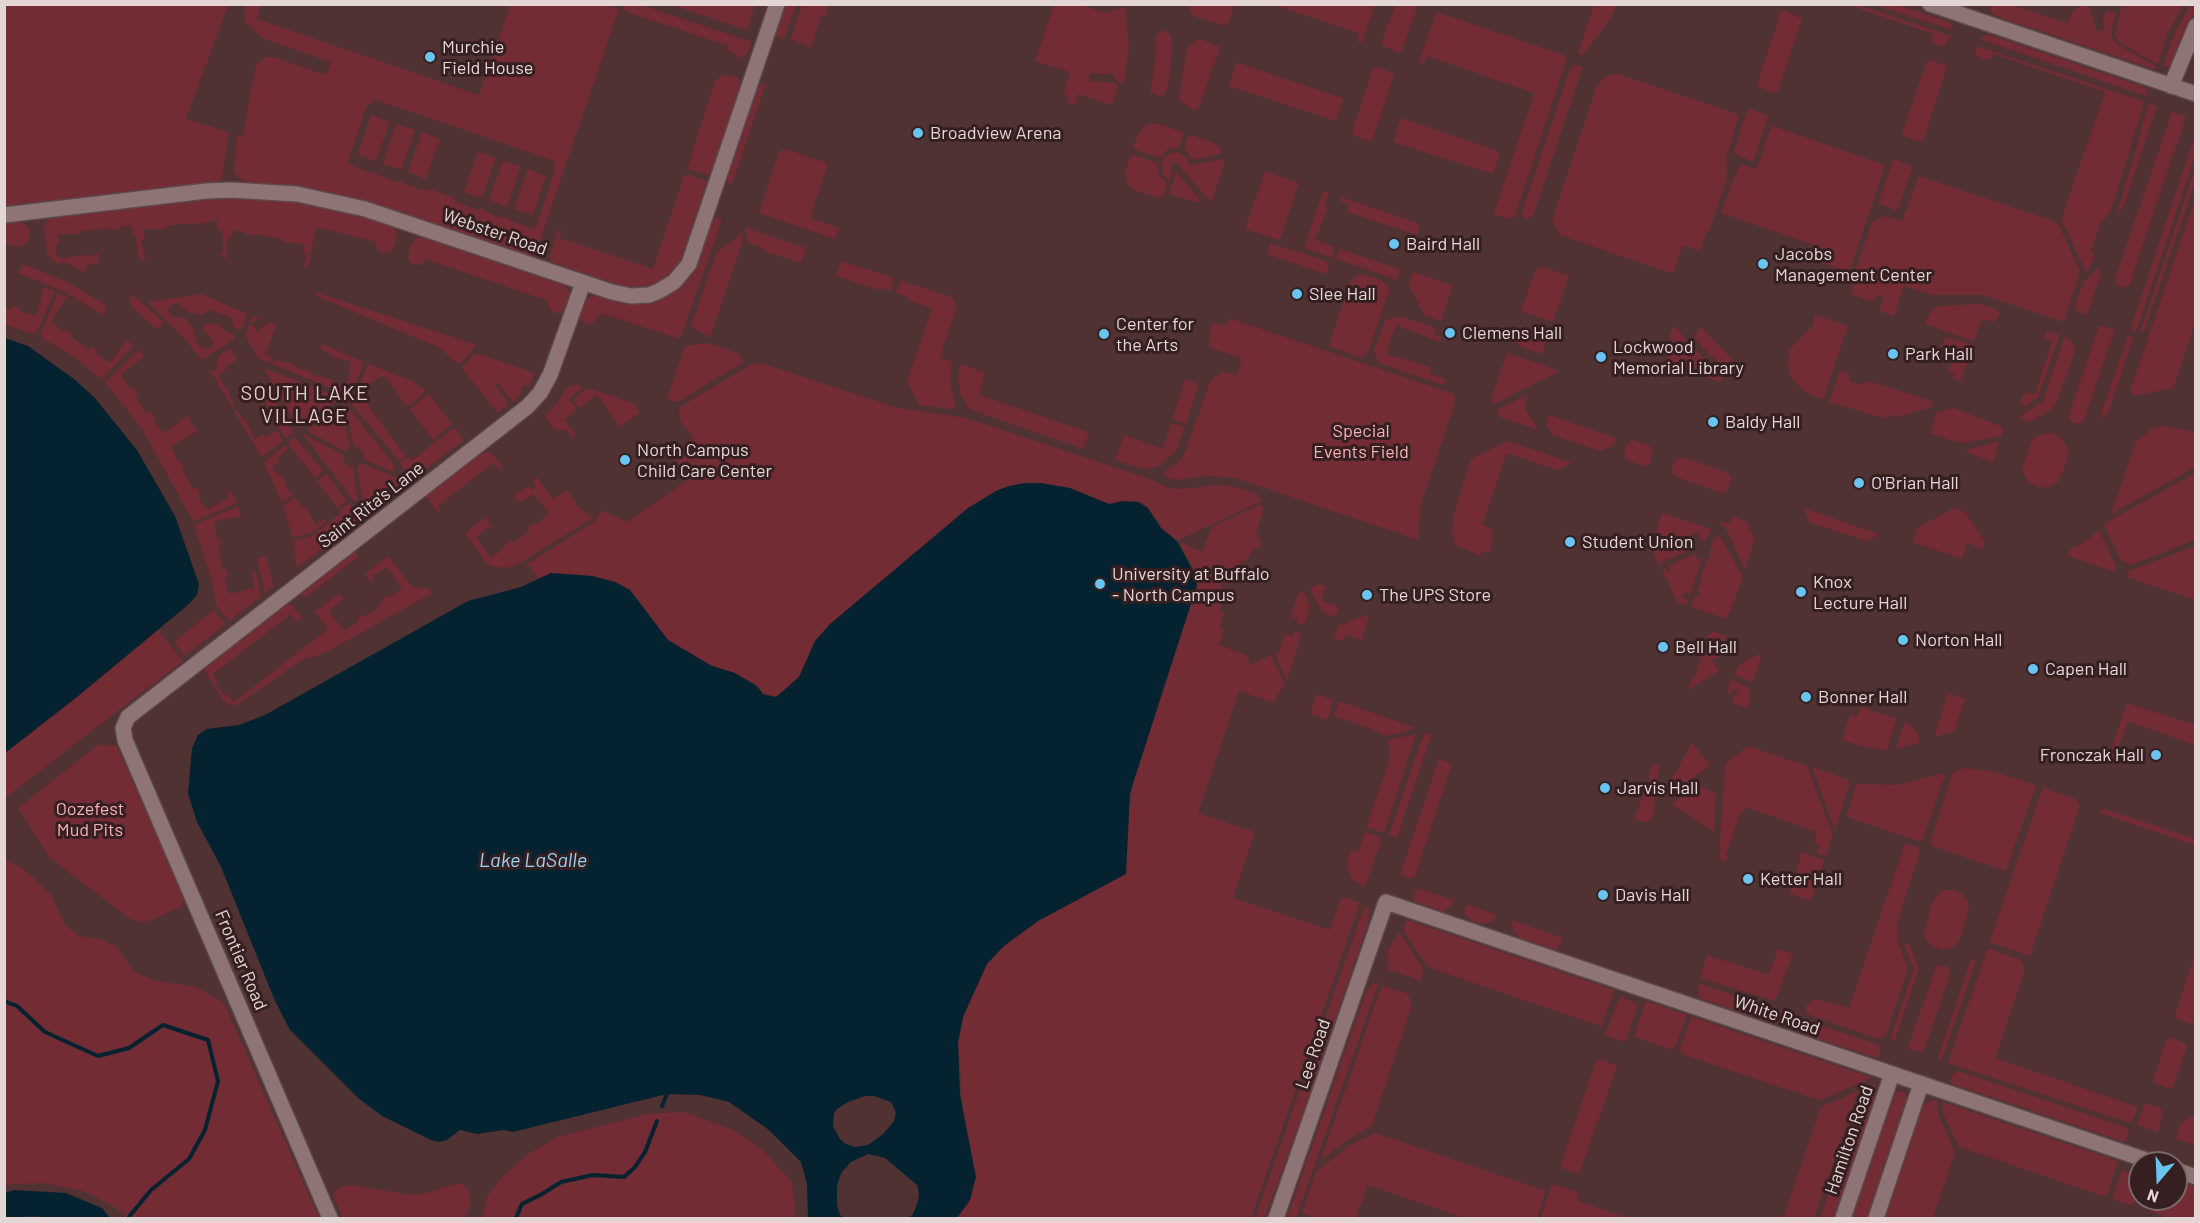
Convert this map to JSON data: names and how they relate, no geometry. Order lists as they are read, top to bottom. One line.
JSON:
{"streets":{"street":["Webster Road","Saint Rita's Lane","Frontier Road","White Road","Lee Road","Hamilton Road"]},"crossings":[["Webster Road","Saint Rita's Lane"],["Saint Rita's Lane","Frontier Road"],["White Road","Lee Road"],["White Road","Hamilton Road"]],"districts":["SOUTH LAKE VILLAGE"],"water":["Lake LaSalle"],"parks":["Special Events Field","Oozefest Mud Pits"],"places":["Murchie Field House","Broadview Arena","Baird Hall","Jacobs Management Center","Slee Hall","Clemens Hall","Center for the Arts","Park Hall","Lockwood Memorial Library","Baldy Hall","North Campus Child Care Center","O'Brian Hall","Student Union","University at Buffalo - North Campus","Knox Lecture Hall","The UPS Store","Norton Hall","Bell Hall","Capen Hall","Bonner Hall","Fronczak Hall","Jarvis Hall","Ketter Hall","Davis Hall"],"north":"bottom"}
